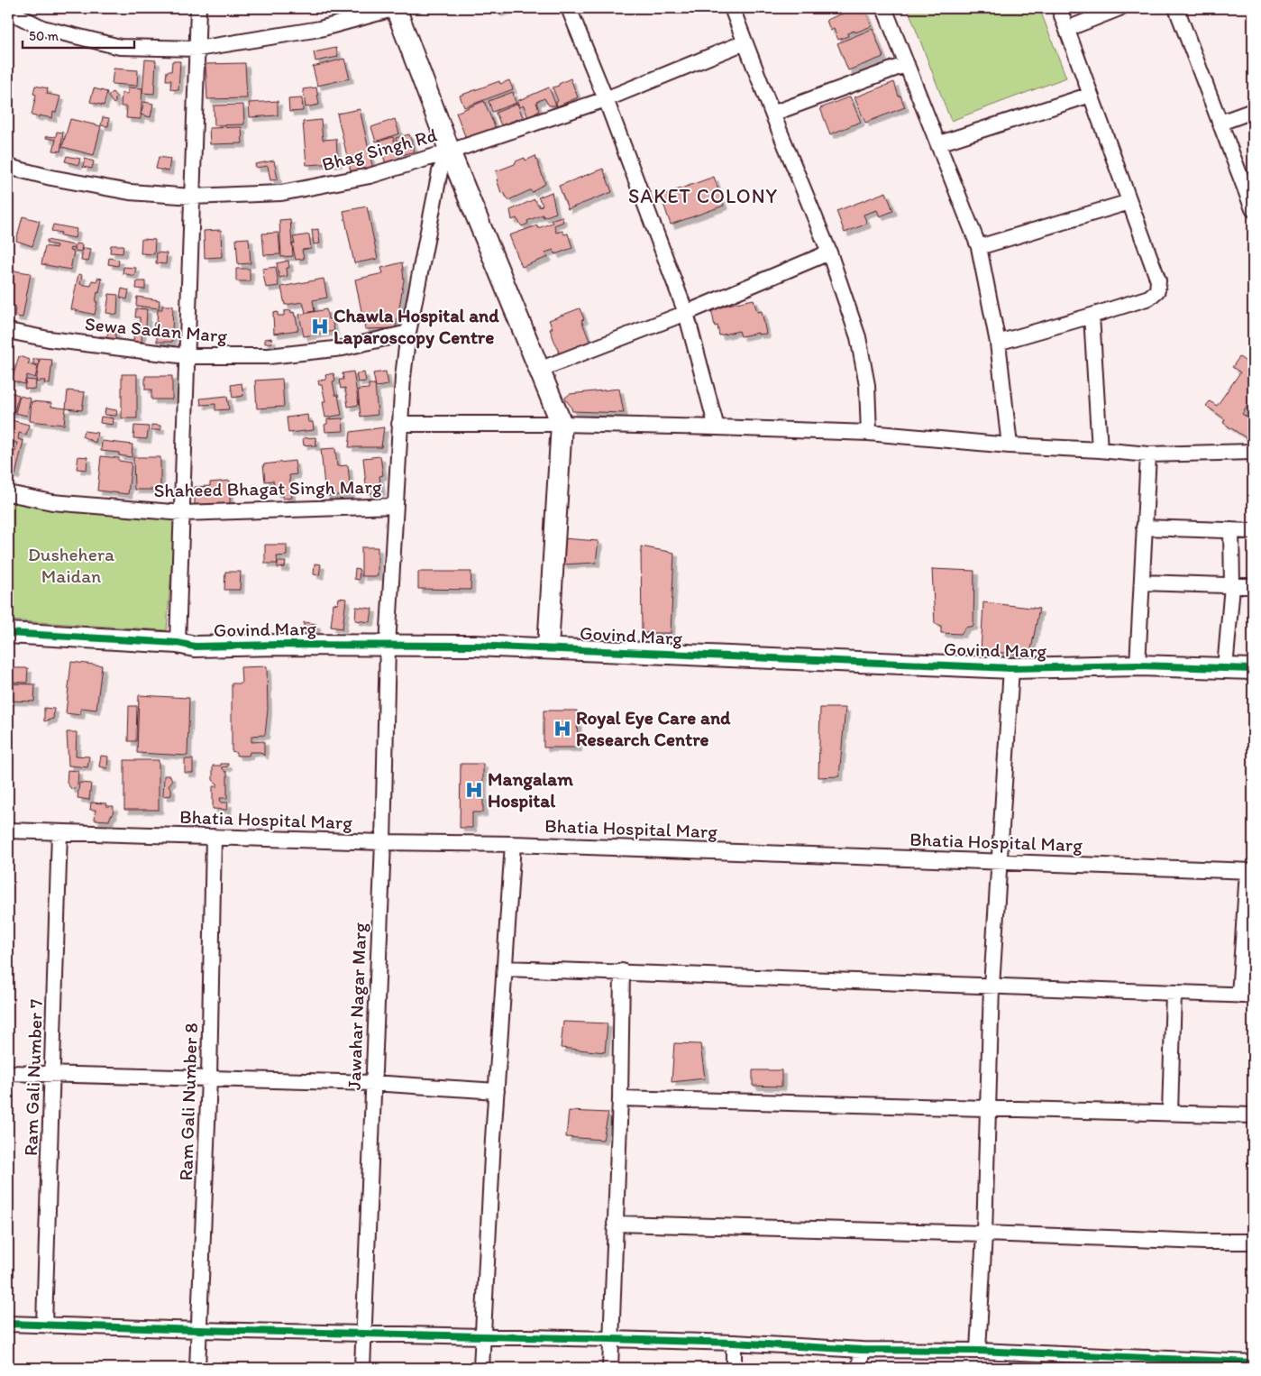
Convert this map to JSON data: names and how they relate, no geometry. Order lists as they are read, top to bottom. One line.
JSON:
{"streets":{"street":["Bhag Singh Rd","Sewa Sadan Marg","Shaheed Bhagat Singh Marg","Govind Marg","Bhatia Hospital Marg","Jawahar Nagar Marg","Ram Gali Number 7","Ram Gali Number 8"]},"crossings":[["Bhag Singh Rd","Jawahar Nagar Marg"],["Sewa Sadan Marg","Jawahar Nagar Marg"],["Shaheed Bhagat Singh Marg","Jawahar Nagar Marg"],["Govind Marg","Jawahar Nagar Marg"],["Bhatia Hospital Marg","Jawahar Nagar Marg"],["Bhatia Hospital Marg","Ram Gali Number 7"],["Bhatia Hospital Marg","Ram Gali Number 8"]],"districts":["SAKET COLONY"],"parks":["Dushehera Maidan"],"places":{"hospital":["Chawla Hospital and Laparoscopy Centre","Royal Eye Care and Research Centre","Mangalam Hospital"]},"scale_bar":"50 m"}
